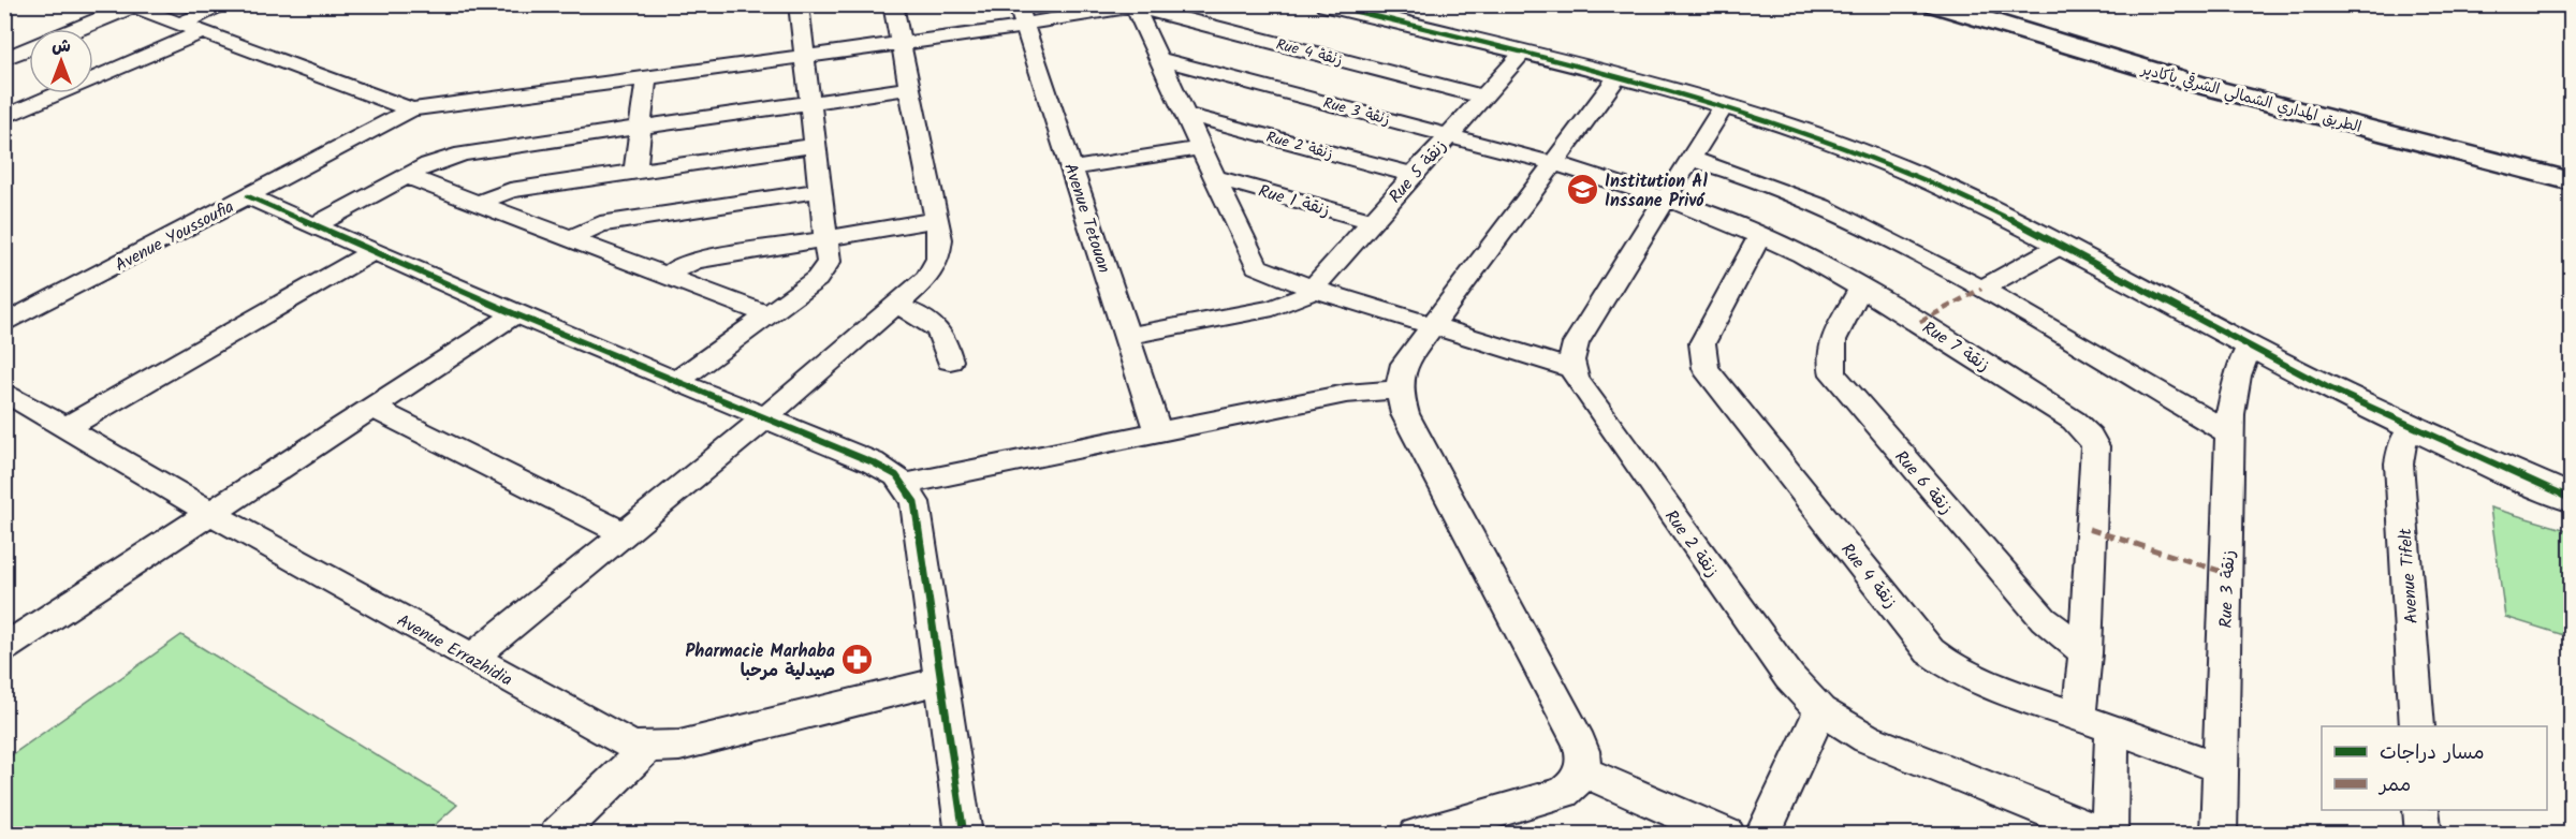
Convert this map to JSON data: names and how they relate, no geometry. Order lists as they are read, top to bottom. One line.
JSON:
{"streets":{"highway":["الطريق المداري الشمالي الشرقي بأكادير"],"street":["Rue 4 زنقة","Rue 3 زنقة","Rue 2 زنقة","Rue 5 زنقة","Rue 1 زنقة","Avenue Tetouan","Avenue Youssoufia","Rue 7 زنقة","Rue 6 زنقة","Avenue Tifelt","Avenue Errazhidia"]},"crossings":[["Rue 4 زنقة","Rue 3 زنقة"],["Rue 4 زنقة","Rue 5 زنقة"],["Rue 4 زنقة","Rue 7 زنقة"],["Rue 3 زنقة","Rue 5 زنقة"],["Rue 3 زنقة","Rue 7 زنقة"],["Rue 2 زنقة","Rue 5 زنقة"],["Rue 5 زنقة","Rue 1 زنقة"],["Rue 5 زنقة","Avenue Tetouan"],["Rue 7 زنقة","Rue 6 زنقة"]],"places":{"school or university":["Institution Al Inssane Privó"],"pharmacy":["Pharmacie Marhaba صيدلية مرحبا"]},"legend":["مسار دراجات","ممر"],"north":"top"}
